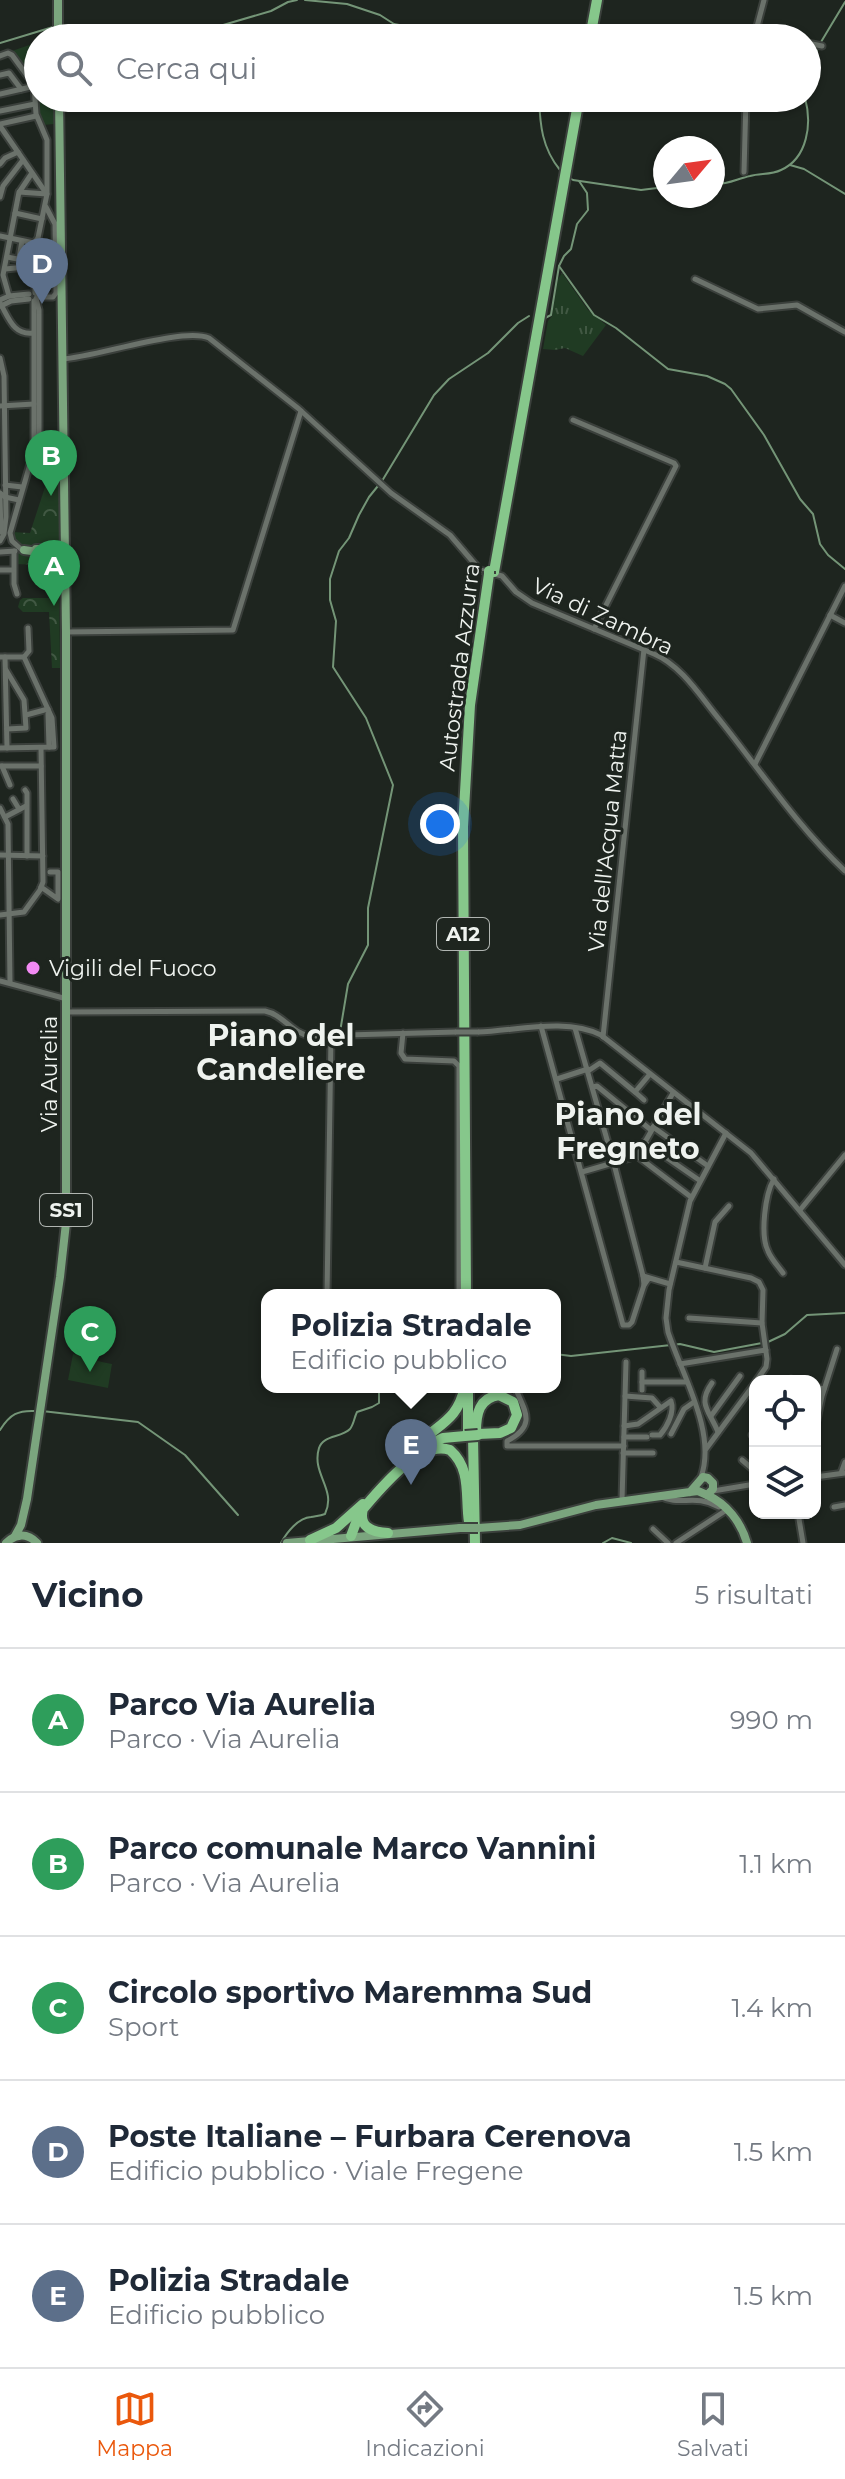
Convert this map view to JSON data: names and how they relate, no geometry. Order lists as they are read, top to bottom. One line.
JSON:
{"streets":{"highway":["Autostrada Azzurra","A12"],"main road":["Via Aurelia","SS1"],"street":["Via di Zambra","Via dell'Acqua Matta"]},"crossings":[["Via di Zambra","Via dell'Acqua Matta"],["Via di Zambra","Via Aurelia"],["Via Aurelia","SS1"]],"districts":["Piano del Candeliere","Piano del Fregneto"],"places":["Vigili del Fuoco"],"north":"top right","page":{"search":"Cerca qui","pins":["D","B","A","C","E"],"popup":["Polizia Stradale","Edificio pubblico"],"heading":["Vicino","5 risultati"],"list":[{"mark":"A","name":"Parco Via Aurelia","note":"Parco · Via Aurelia","value":"990 m"},{"mark":"B","name":"Parco comunale Marco Vannini","note":"Parco · Via Aurelia","value":"1.1 km"},{"mark":"C","name":"Circolo sportivo Maremma Sud","note":"Sport","value":"1.4 km"},{"mark":"D","name":"Poste Italiane – Furbara Cerenova","note":"Edificio pubblico · Viale Fregene","value":"1.5 km"},{"mark":"E","name":"Polizia Stradale","note":"Edificio pubblico","value":"1.5 km"}],"nav":["Mappa","Indicazioni","Salvati"]}}
